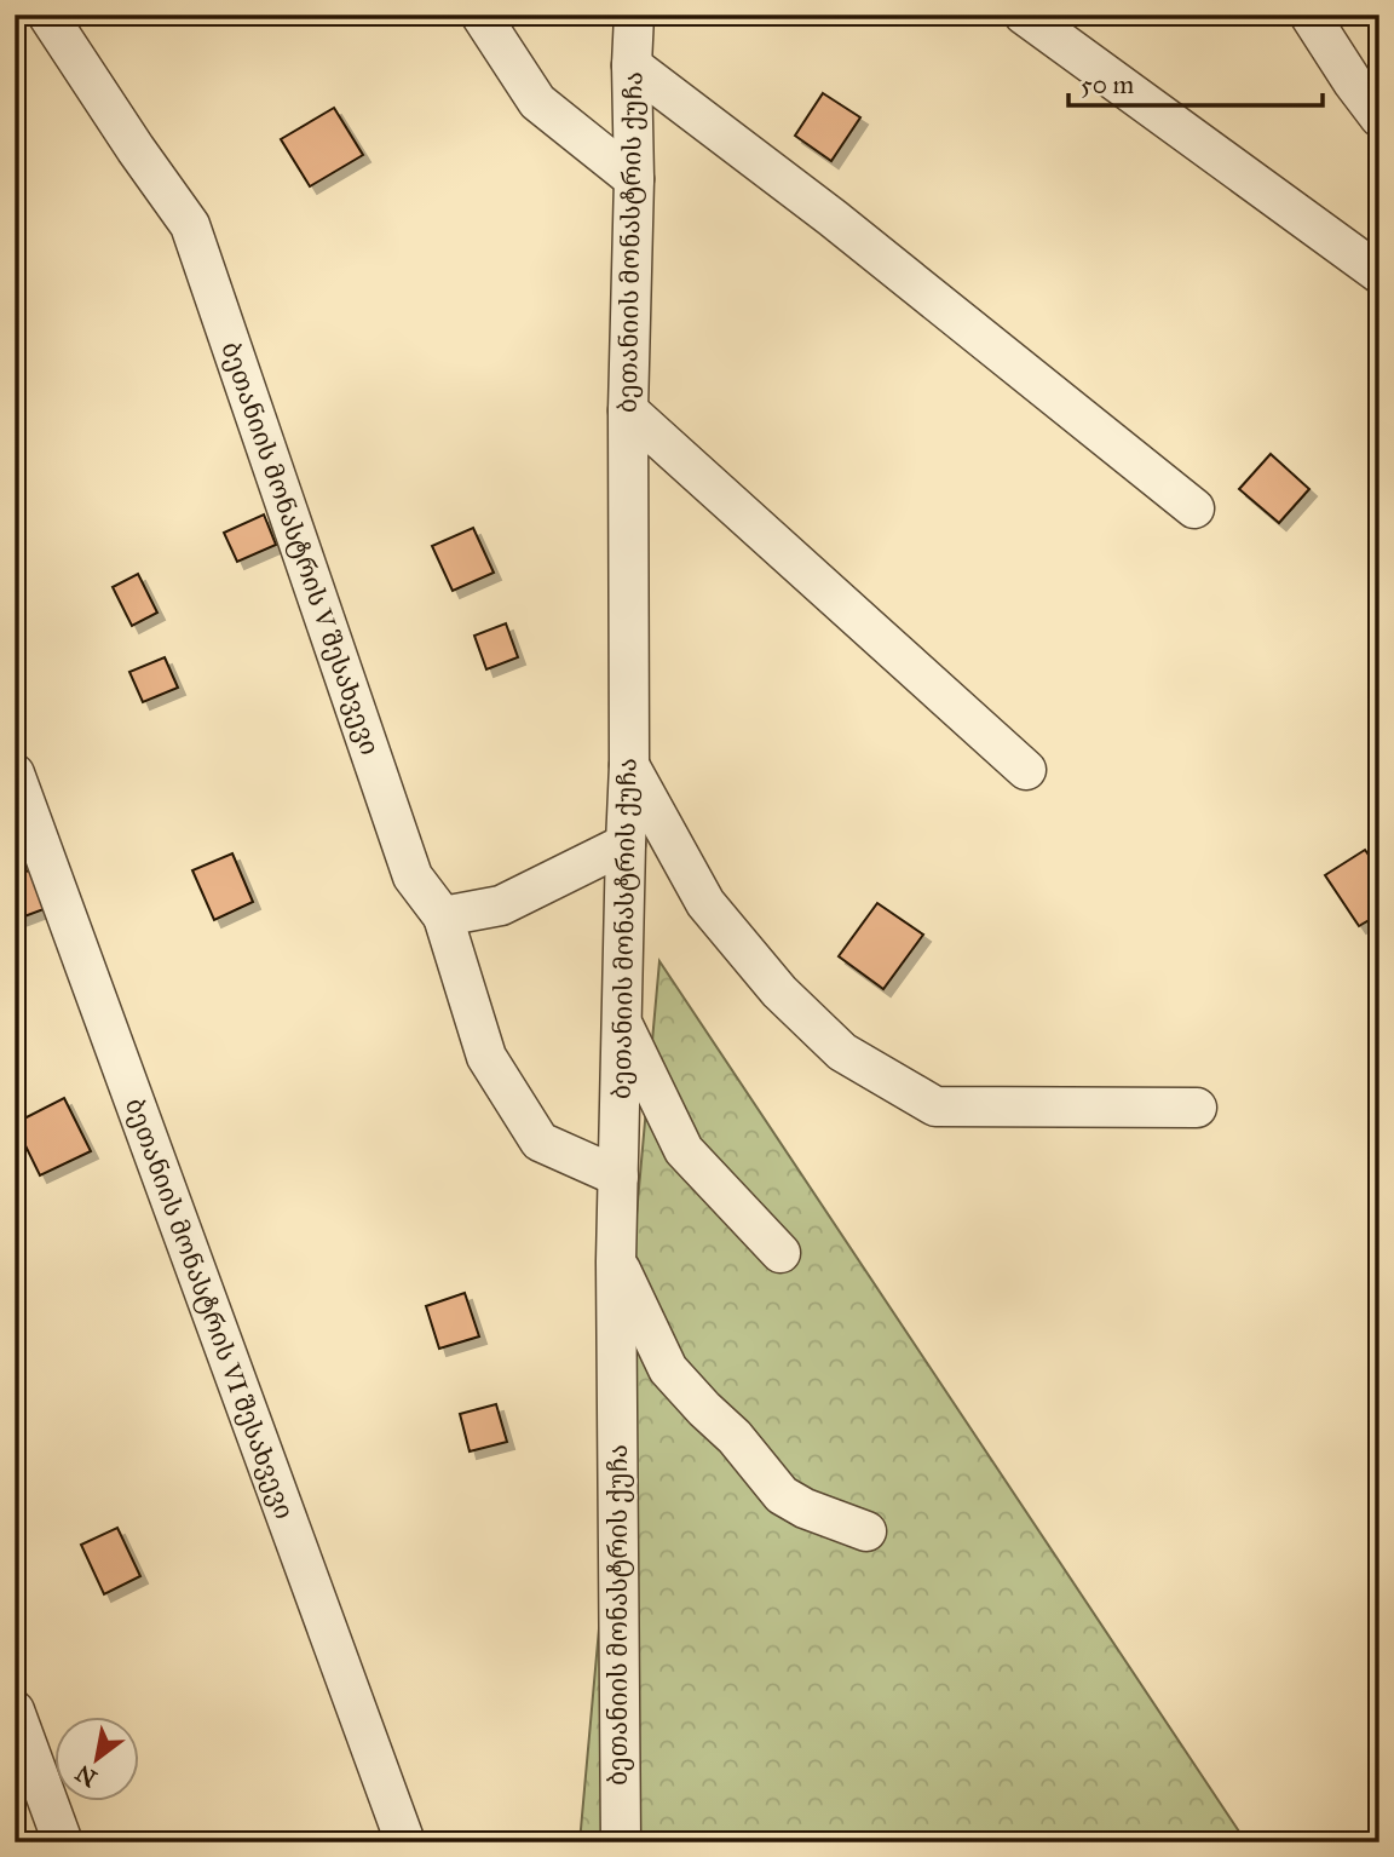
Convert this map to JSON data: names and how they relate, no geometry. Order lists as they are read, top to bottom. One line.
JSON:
{"streets":{"street":["ბეთანიის მონასტრის ქუჩა","ბეთანიის მონასტრის V შესახვევი","ბეთანიის მონასტრის VI შესახვევი"]},"crossings":[["ბეთანიის მონასტრის ქუჩა","ბეთანიის მონასტრის V შესახვევი"]],"scale_bar":"50 m","north":"bottom left"}
